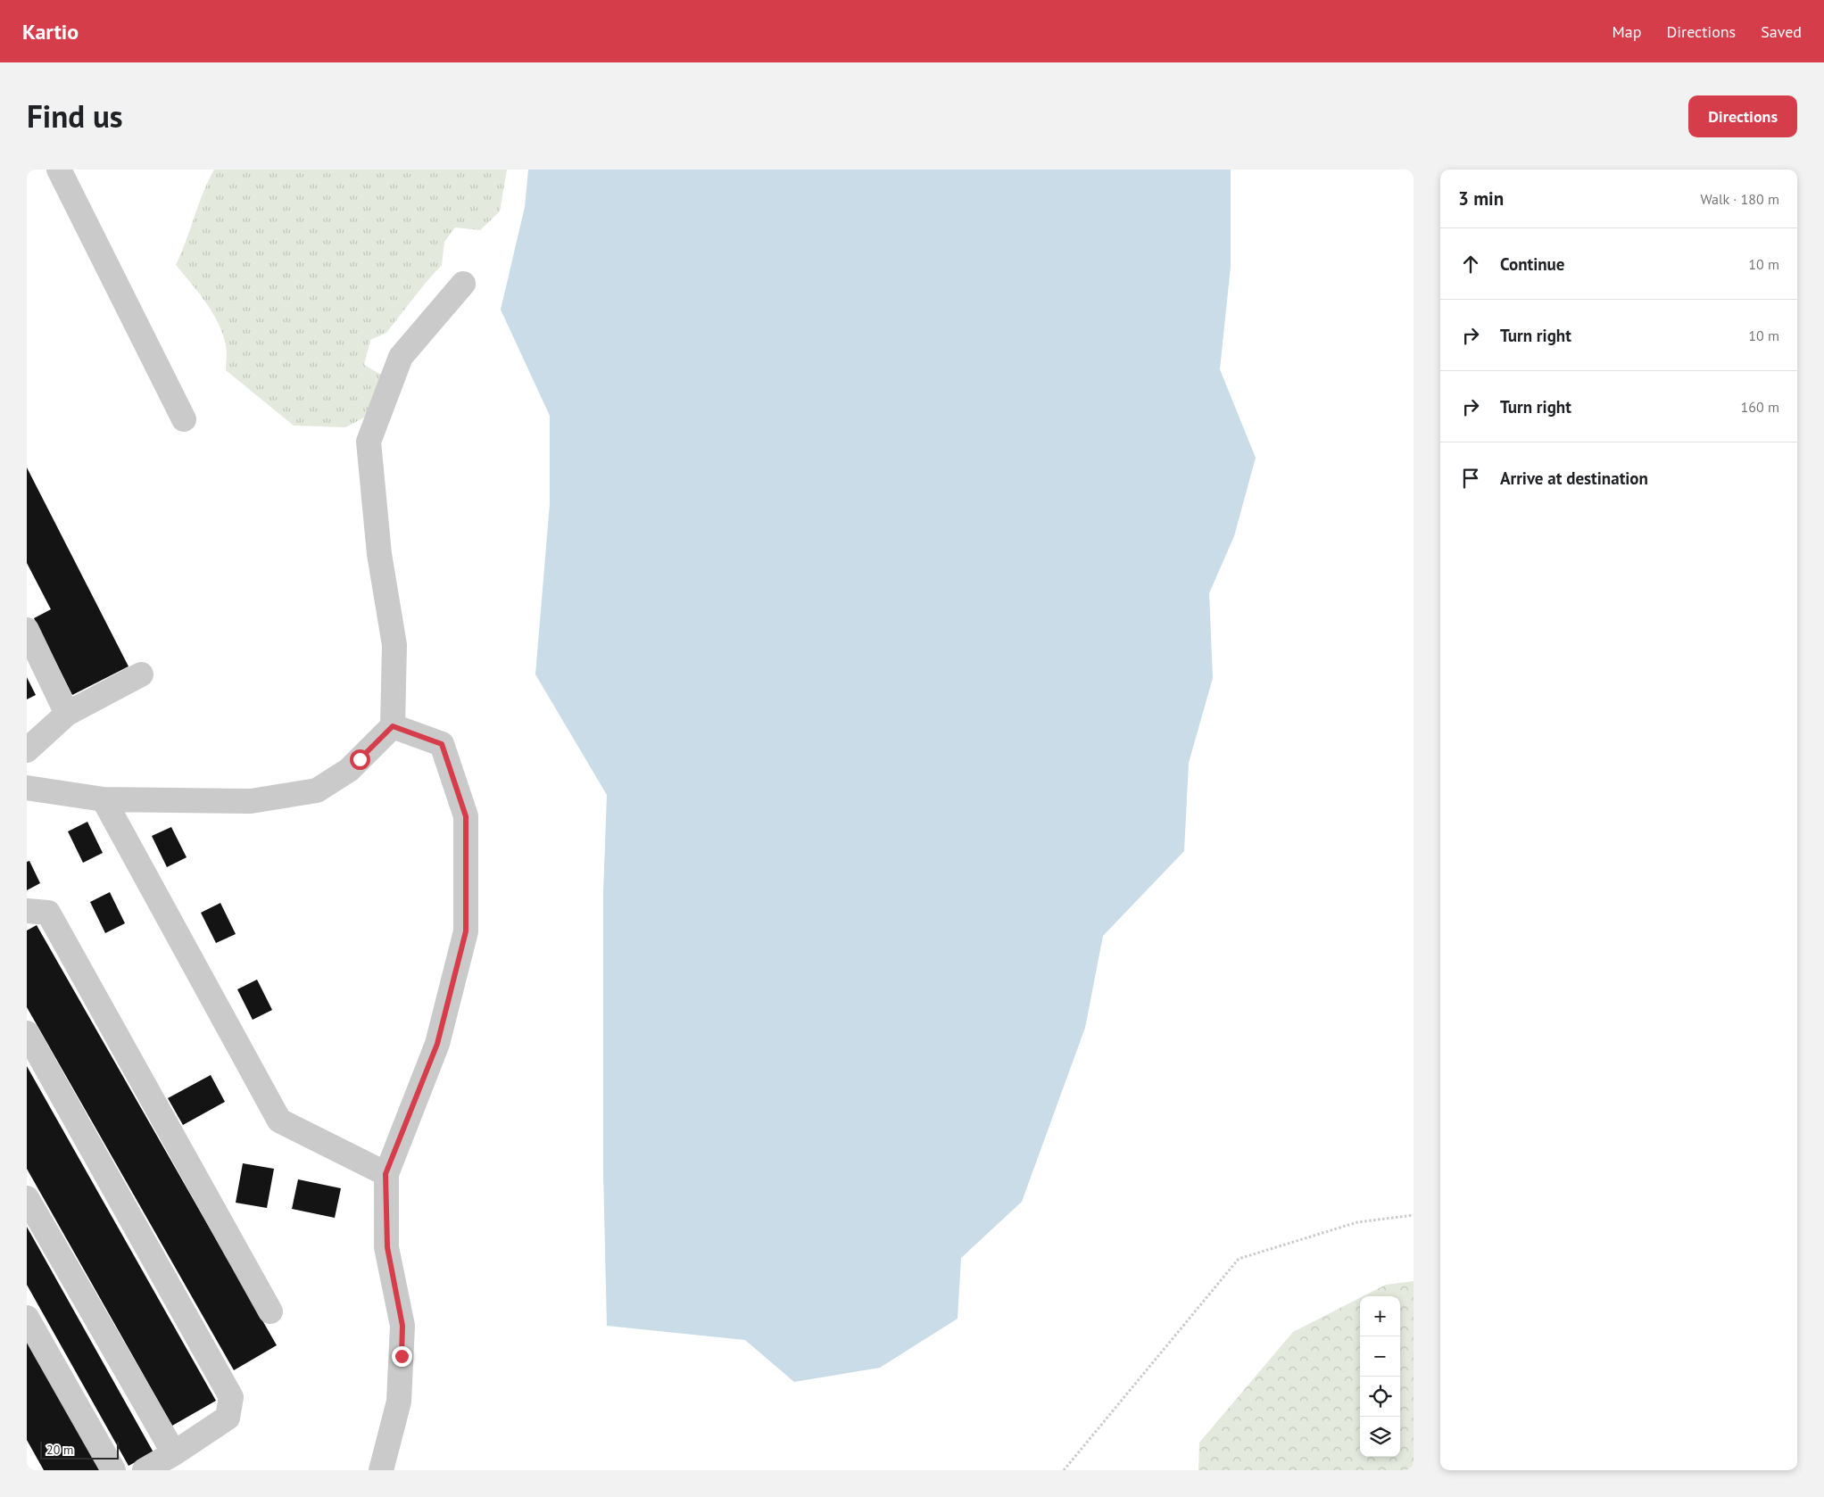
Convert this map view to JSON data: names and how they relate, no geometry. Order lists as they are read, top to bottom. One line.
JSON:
{"scale_bar":"20 m","page":{"header":"Kartio","nav":["Map","Directions","Saved"],"title":"Find us","buttons":"Directions","heading":["3 min","Walk · 180 m"],"list":[["Continue","10 m"],["Turn right","10 m"],["Turn right","160 m"],"Arrive at destination"],"map_buttons":["+","−"],"scale":"20 m"}}
